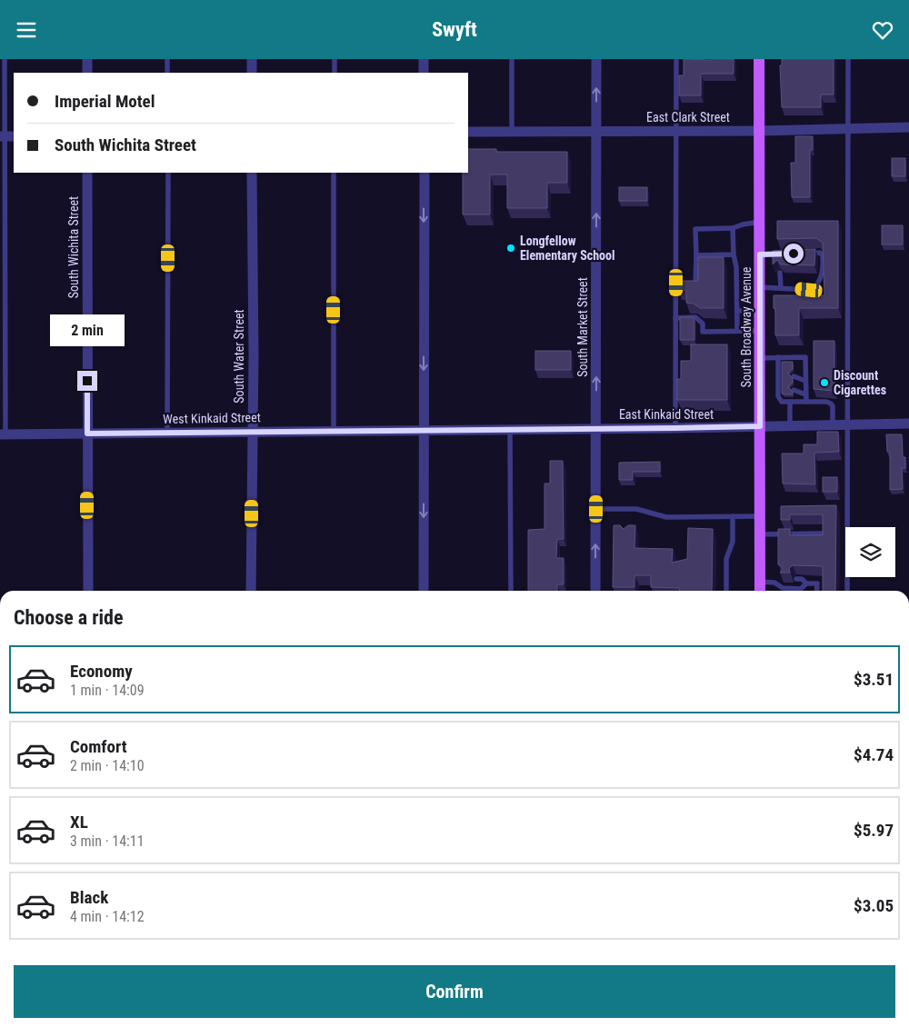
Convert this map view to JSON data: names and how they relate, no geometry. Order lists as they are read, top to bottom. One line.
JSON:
{"streets":{"main road":["South Broadway Avenue"],"street":["East Clark Street","South Wichita Street","South Market Street","South Water Street","East Kinkaid Street","West Kinkaid Street"]},"crossings":[["East Clark Street","South Market Street"],["East Clark Street","South Broadway Avenue"],["South Wichita Street","West Kinkaid Street"],["South Market Street","East Kinkaid Street"],["South Broadway Avenue","East Kinkaid Street"],["South Water Street","West Kinkaid Street"],["East Kinkaid Street","West Kinkaid Street"]],"one_way":["South Market Street"],"places":["Longfellow Elementary School","Discount Cigarettes"],"page":{"header":"Swyft","banner":["Imperial Motel","South Wichita Street"],"bubble":"2 min","heading":"Choose a ride","list":[{"name":"Economy","note":"1 min · 14:09","value":"$3.51"},{"name":"Comfort","note":"2 min · 14:10","value":"$4.74"},{"name":"XL","note":"3 min · 14:11","value":"$5.97"},{"name":"Black","note":"4 min · 14:12","value":"$3.05"}],"buttons":"Confirm"}}
